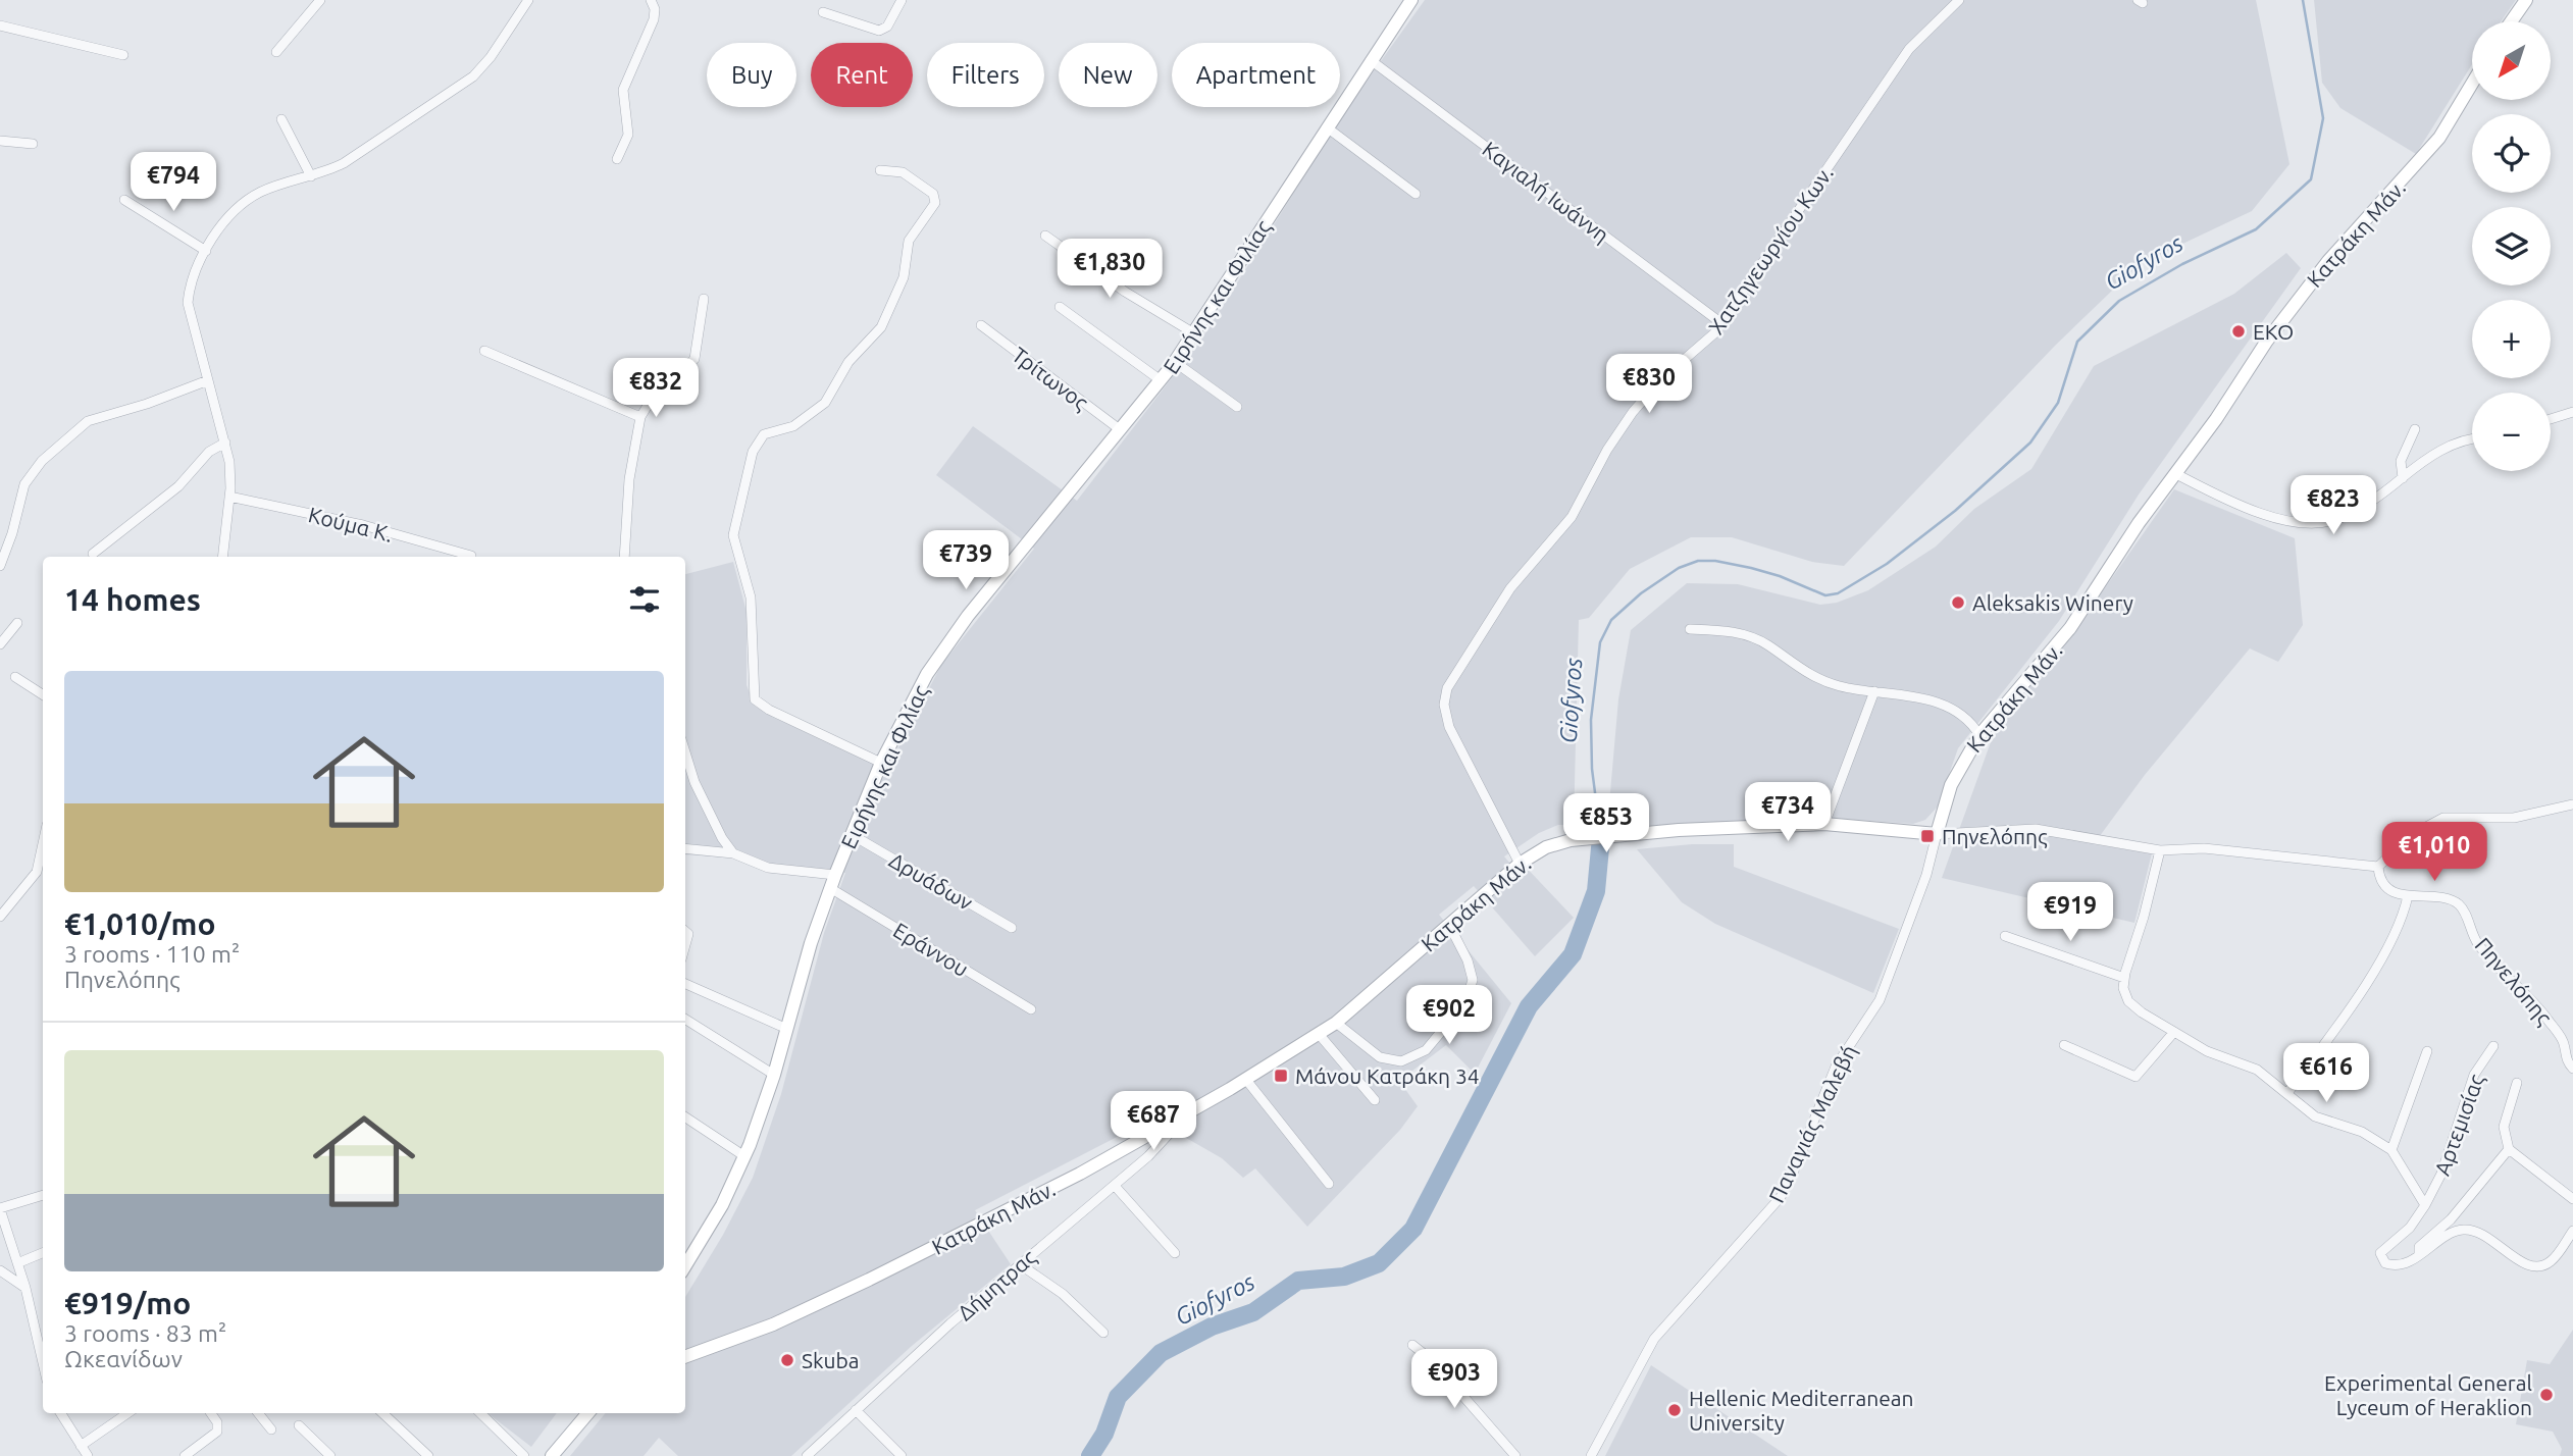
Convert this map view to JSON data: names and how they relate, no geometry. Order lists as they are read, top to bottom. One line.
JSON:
{"streets":{"street":["Καγιαλή Ιωάννη","Κατράκη Μάν.","Χατζηγεωργίου Κων.","Ειρήνης και Φιλίας","Τρίτωνος","Κούμα Κ.","Δρυάδων","Εράννου","Πηνελόπης","Παναγιάς Μαλεβή","Αρτεμισίας","Δήμητρας"]},"crossings":[["Καγιαλή Ιωάννη","Χατζηγεωργίου Κων."],["Καγιαλή Ιωάννη","Ειρήνης και Φιλίας"],["Κατράκη Μάν.","Χατζηγεωργίου Κων."],["Κατράκη Μάν.","Παναγιάς Μαλεβή"],["Κατράκη Μάν.","Δήμητρας"],["Ειρήνης και Φιλίας","Τρίτωνος"],["Ειρήνης και Φιλίας","Δρυάδων"],["Ειρήνης και Φιλίας","Εράννου"]],"water":["Giofyros"],"places":{"other":["EKO","Aleksakis Winery","Skuba","Experimental General Lyceum of Heraklion","Hellenic Mediterranean University"],"transit":["Πηνελόπης","Μάνου Κατράκη 34"]},"north":"bottom left","page":{"map_buttons":["+","−"],"chip":["Buy","Rent","Filters","New","Apartment"],"price":["€794","€1,830","€830","€832","€823","€739","€734","€853","€1,010","€919","€902","€616","€687","€903"],"heading":"14 homes","list":[{"name":"€1,010/mo","note":"3 rooms · 110 m² · Πηνελόπης"},{"name":"€919/mo","note":"3 rooms · 83 m² · Ωκεανίδων"}]}}
